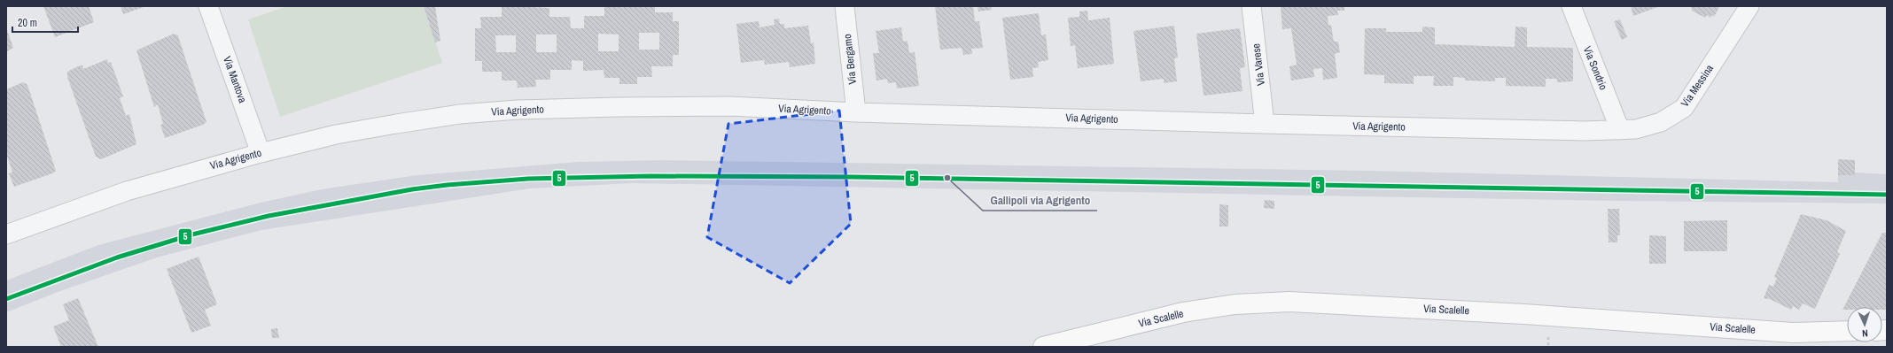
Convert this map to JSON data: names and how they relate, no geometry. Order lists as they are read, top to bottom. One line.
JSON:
{"streets":{"main road":["Via Scalelle"],"street":["Via Bergamo","Via Varese","Via Sondrio","Via Mantova","Via Messina","Via Agrigento"]},"crossings":[["Via Bergamo","Via Agrigento"],["Via Varese","Via Agrigento"],["Via Sondrio","Via Messina"],["Via Sondrio","Via Agrigento"],["Via Mantova","Via Agrigento"],["Via Messina","Via Agrigento"]],"places":["Gallipoli via Agrigento"],"lines":["transit line 5"],"scale_bar":"20 m","north":"bottom"}
